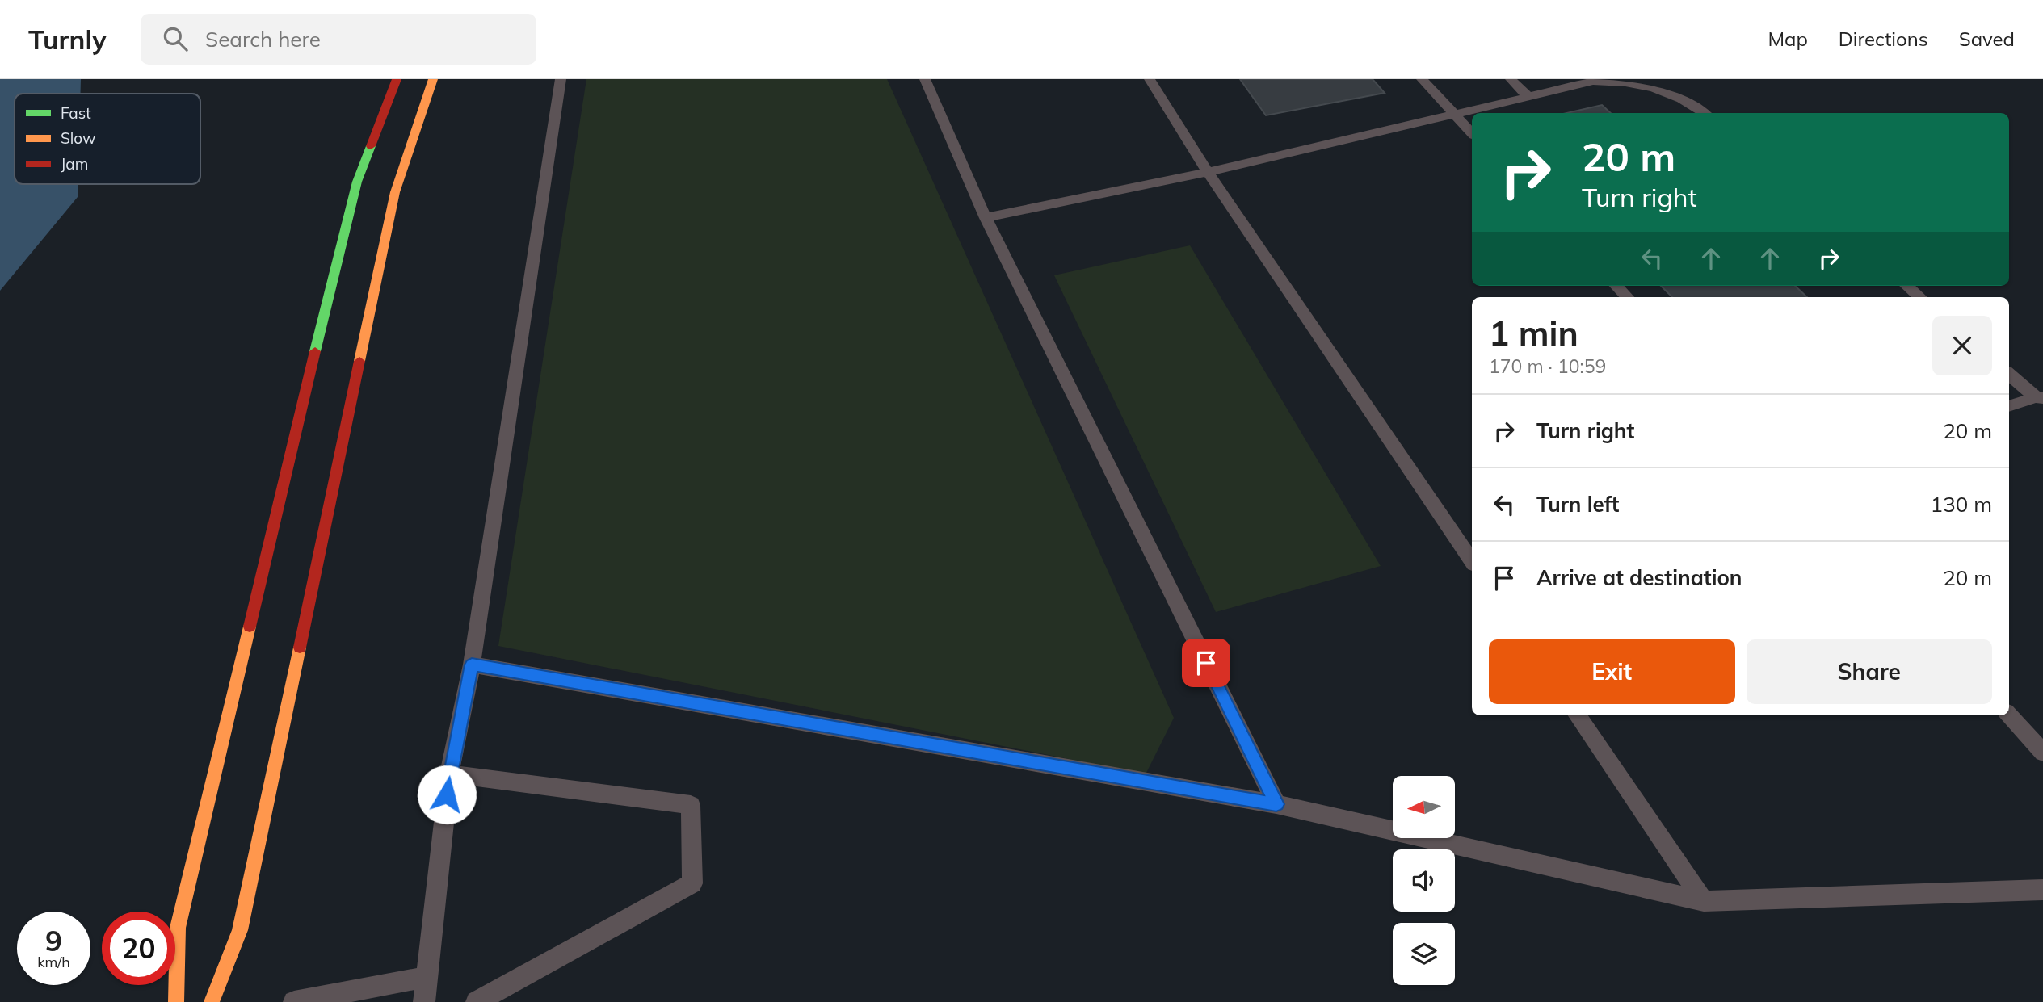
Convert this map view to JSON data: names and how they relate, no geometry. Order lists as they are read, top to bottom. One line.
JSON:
{"legend":["Fast","Slow","Jam"],"north":"left","page":{"header":"Turnly","search":"Search here","nav":["Map","Directions","Saved"],"turn":["20 m","Turn right"],"heading":["1 min","170 m · 10:59"],"list":[{"name":"Turn right","value":"20 m"},{"name":"Turn left","value":"130 m"},{"name":"Arrive at destination","value":"20 m"}],"buttons":["Exit","Share"],"speed":"9 km/h","limit":"20"}}
